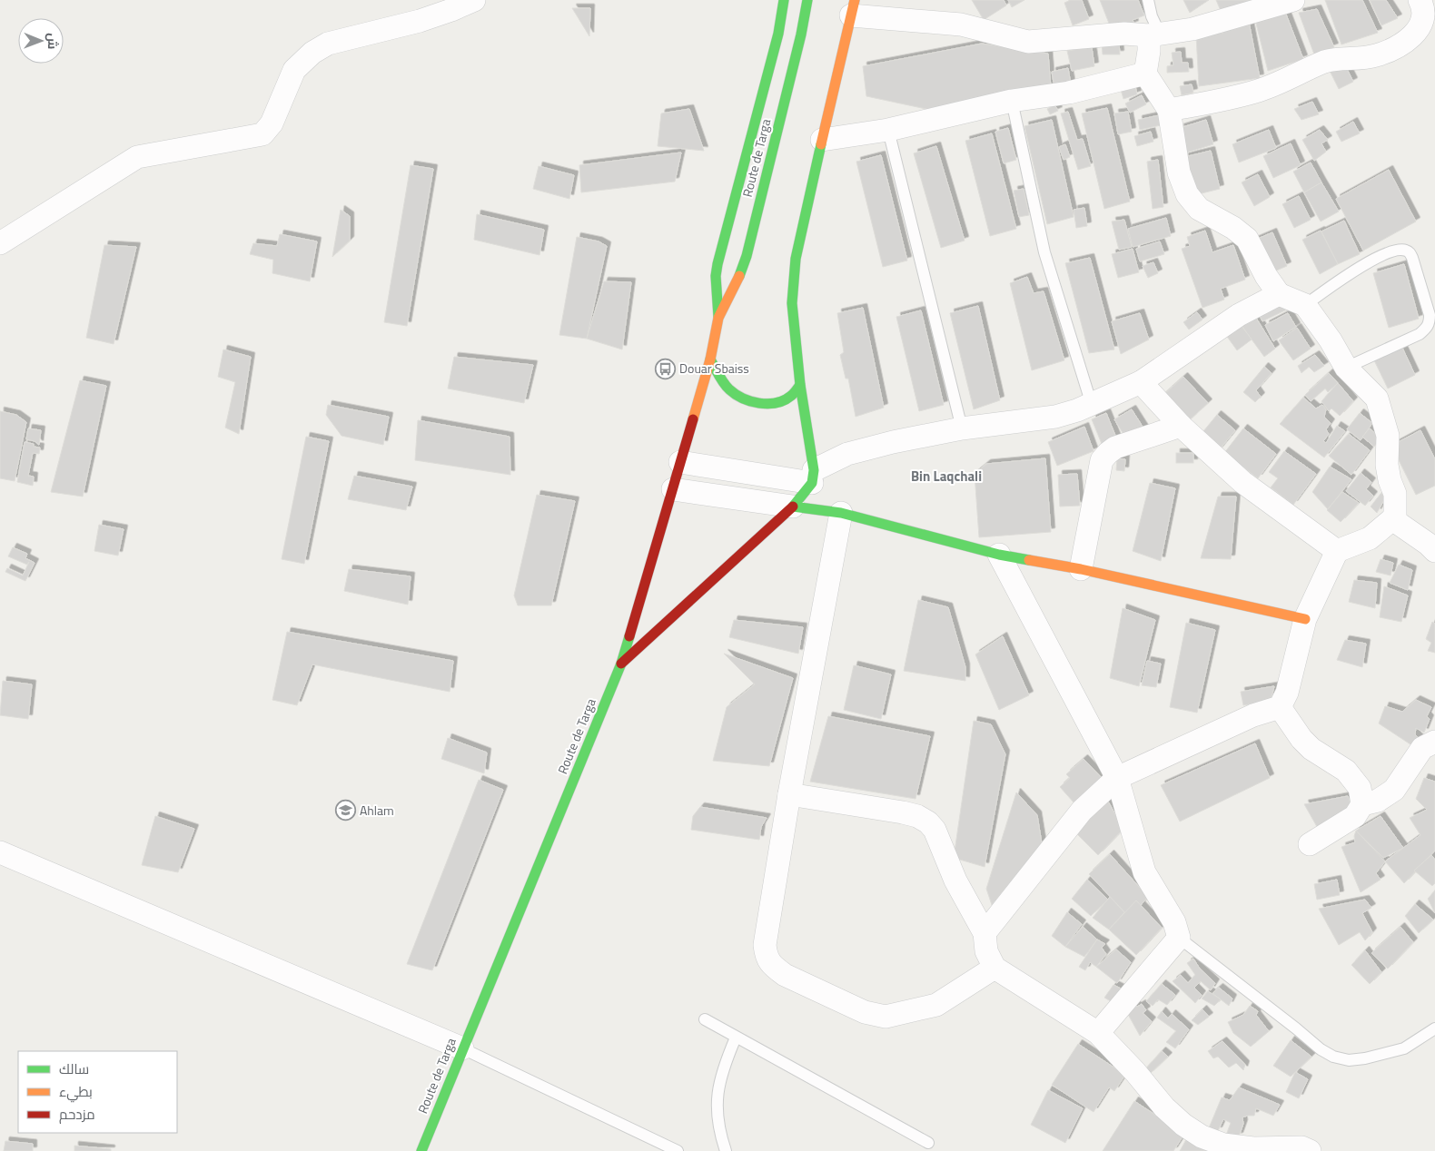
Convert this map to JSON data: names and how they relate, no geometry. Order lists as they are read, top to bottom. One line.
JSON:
{"streets":{"main road":["Route de Targa"]},"districts":["Bin Laqchali"],"places":{"bus stop":["Douar Sbaiss"],"school or university":["Ahlam"]},"legend":["سالك","بطيء","مزدحم"],"north":"right"}
